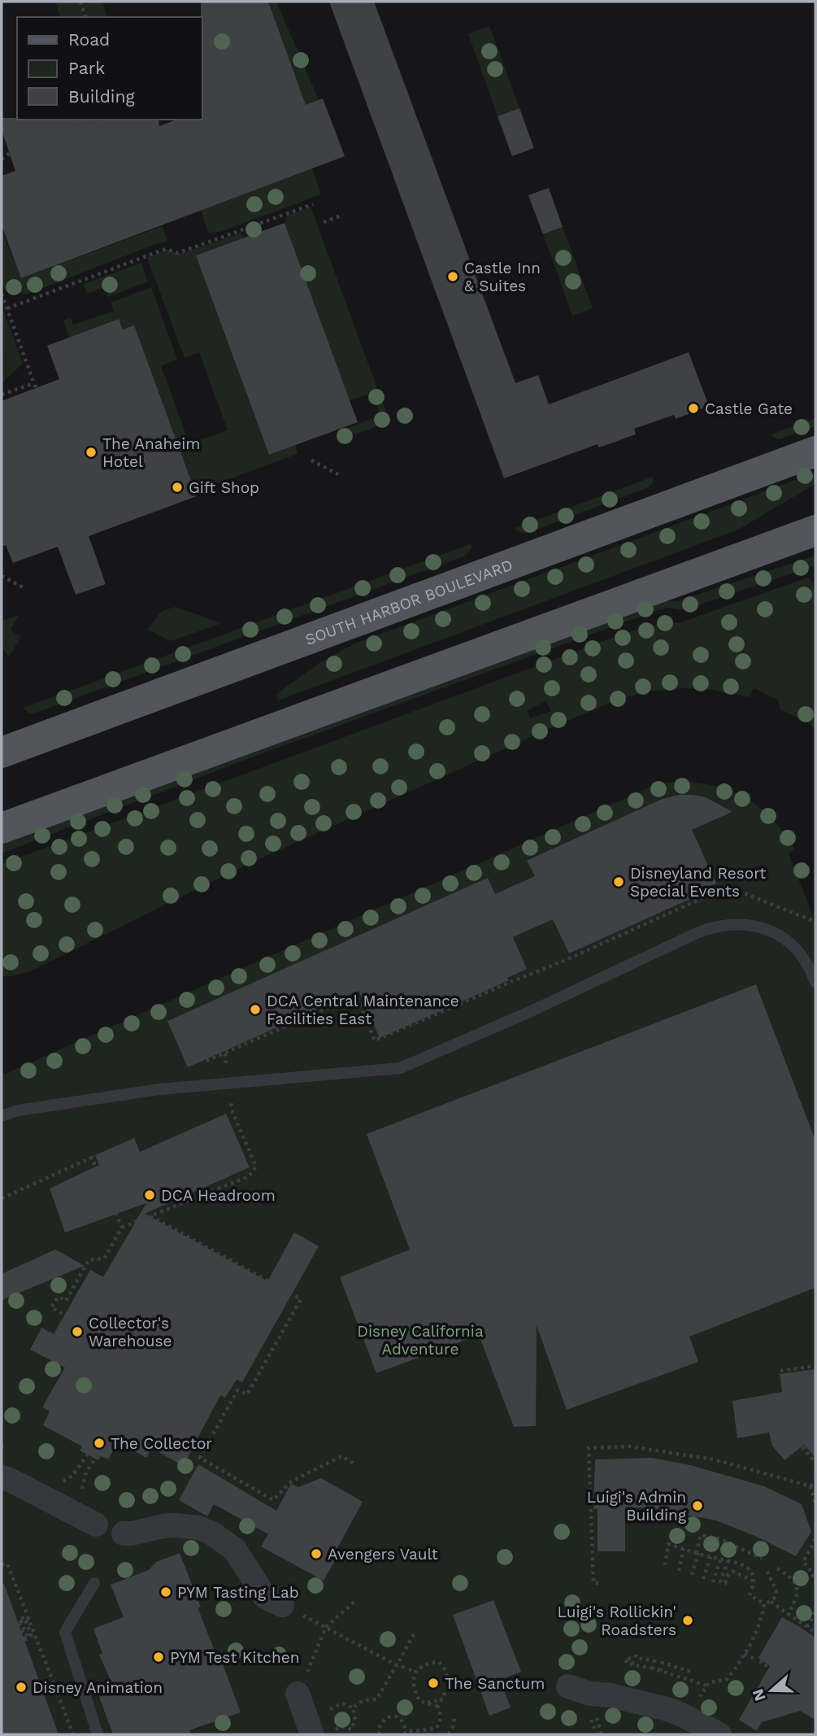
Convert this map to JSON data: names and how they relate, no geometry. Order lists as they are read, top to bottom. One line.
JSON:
{"streets":{"main road":["SOUTH HARBOR BOULEVARD"]},"parks":["Disney California Adventure"],"places":["Castle Inn & Suites","Castle Gate","The Anaheim Hotel","Gift Shop","Disneyland Resort Special Events","DCA Central Maintenance Facilities East","DCA Headroom","Collector's Warehouse","The Collector","Luigi's Admin Building","Avengers Vault","PYM Tasting Lab","Luigi's Rollickin' Roadsters","PYM Test Kitchen","The Sanctum","Disney Animation"],"legend":["Road","Park","Building"],"north":"left"}
